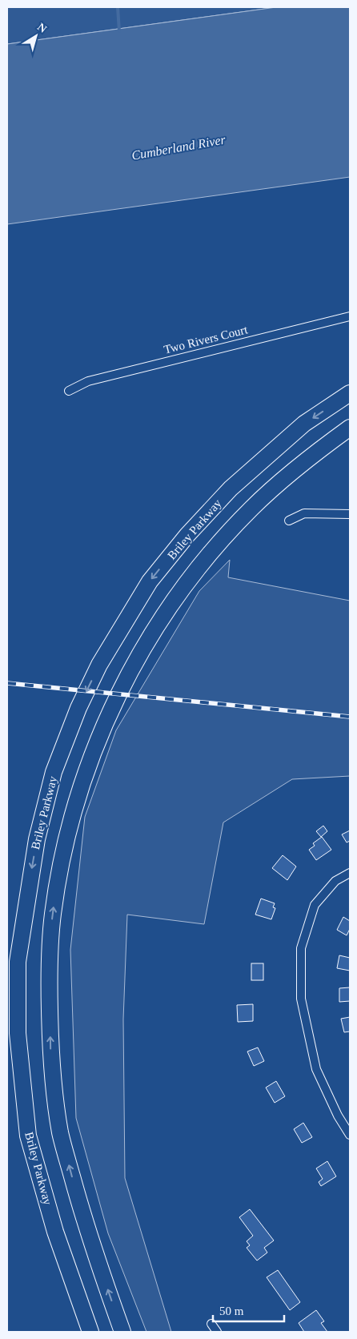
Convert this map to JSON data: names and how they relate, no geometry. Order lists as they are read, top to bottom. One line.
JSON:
{"streets":{"highway":["Briley Parkway"],"street":["Two Rivers Court"]},"water":["Cumberland River"],"scale_bar":"50 m","north":"top right"}
